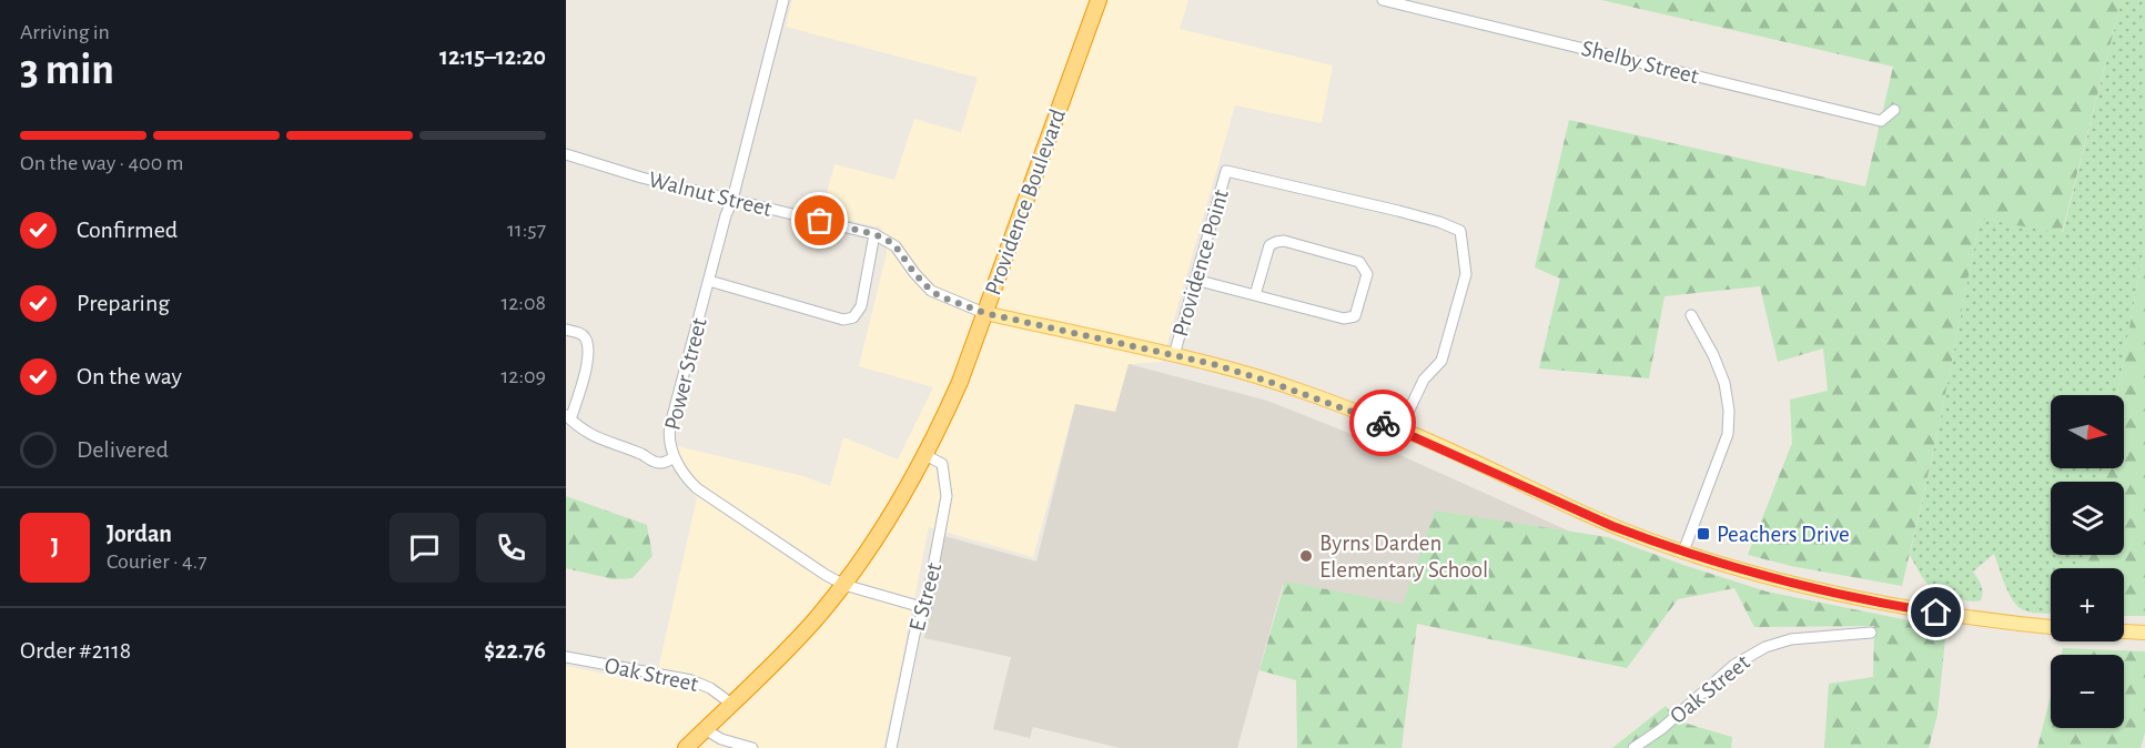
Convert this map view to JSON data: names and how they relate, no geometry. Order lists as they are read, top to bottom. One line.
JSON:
{"streets":{"highway":["Providence Boulevard"],"street":["Shelby Street","Walnut Street","Providence Point","Power Street","E Street","Oak Street"]},"crossings":[["Walnut Street","Providence Boulevard"],["Walnut Street","Power Street"],["Providence Boulevard","Power Street"],["Providence Boulevard","E Street"],["Providence Boulevard","Oak Street"],["Power Street","E Street"]],"places":{"transit":["Peachers Drive"],"other":["Byrns Darden Elementary School"]},"north":"right","page":{"heading":["3 min","Arriving in","12:15–12:20"],"panel":["Jordan","Courier · 4.7","Order #2118","$22.76"],"bar":"On the way · 400 m","list":[["Confirmed","11:57"],["Preparing","12:08"],["On the way","12:09"],"Delivered"],"map_buttons":["+","−"],"round":"J"}}
